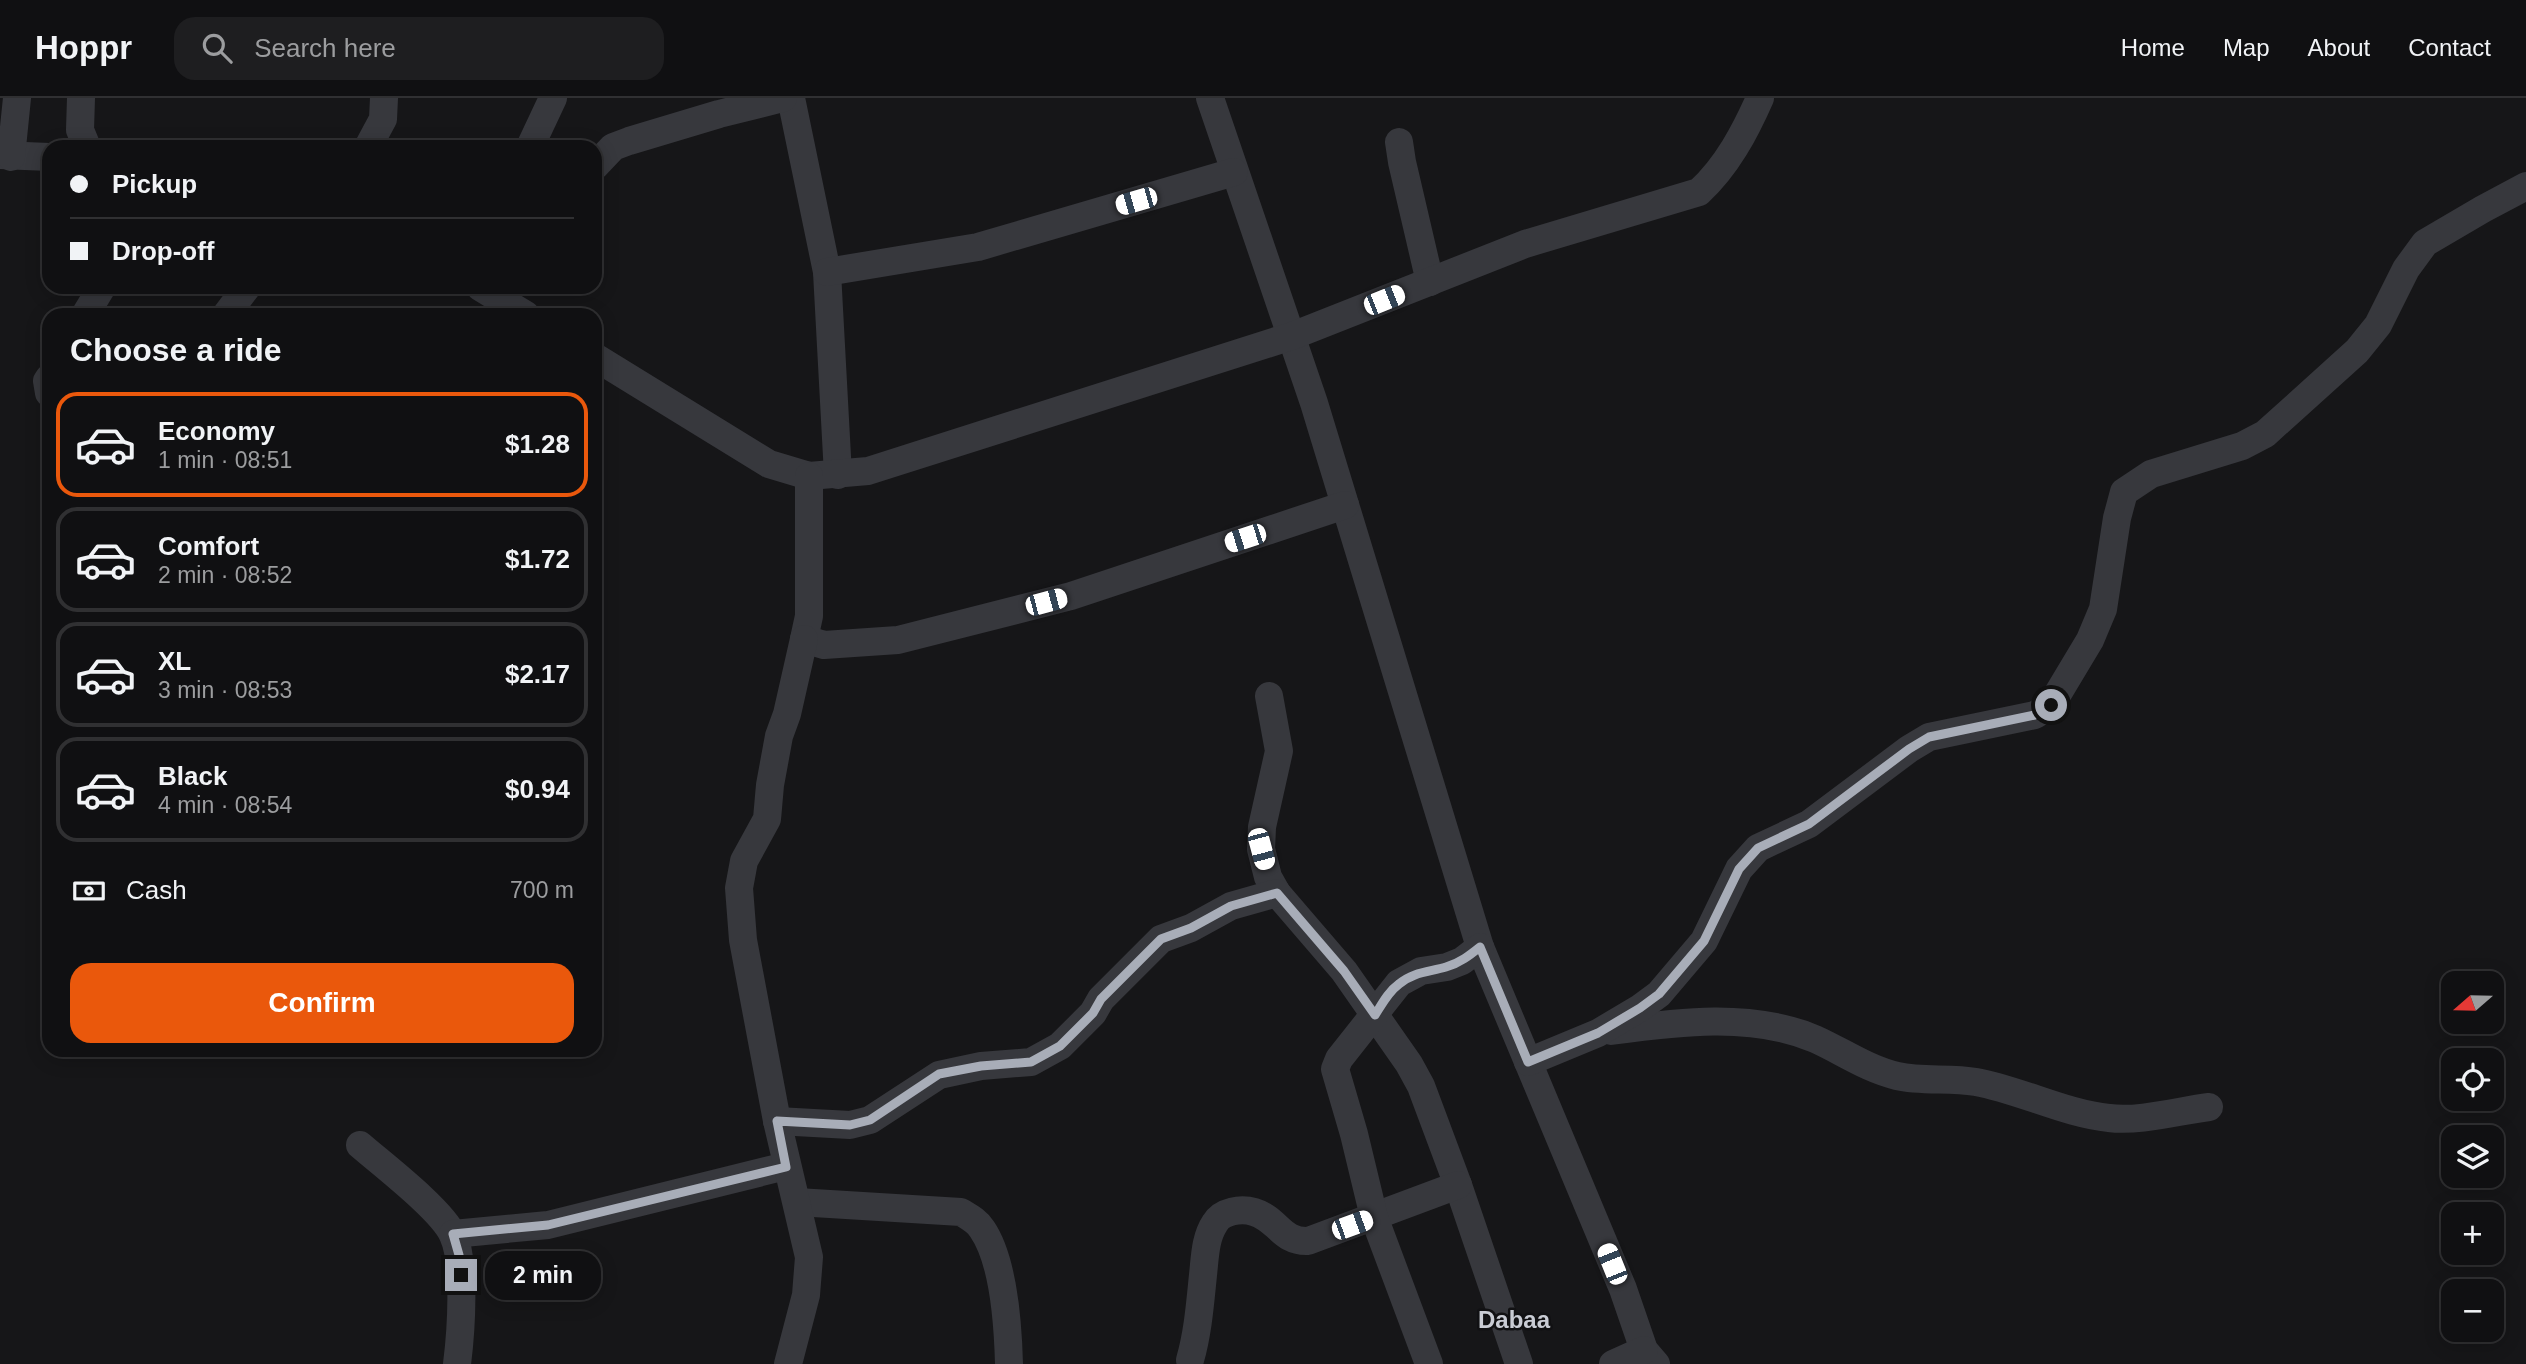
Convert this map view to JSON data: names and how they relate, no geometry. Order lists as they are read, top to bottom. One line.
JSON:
{"districts":["Dabaa"],"north":"left","page":{"header":"Hoppr","search":"Search here","nav":["Home","Map","About","Contact"],"banner":["Pickup","Drop-off"],"heading":"Choose a ride","list":[{"name":"Economy","note":"1 min · 08:51","value":"$1.28"},{"name":"Comfort","note":"2 min · 08:52","value":"$1.72"},{"name":"XL","note":"3 min · 08:53","value":"$2.17"},{"name":"Black","note":"4 min · 08:54","value":"$0.94"}],"pay":["Cash","700 m"],"buttons":"Confirm","map_buttons":["+","−"],"bubble":"2 min"}}
